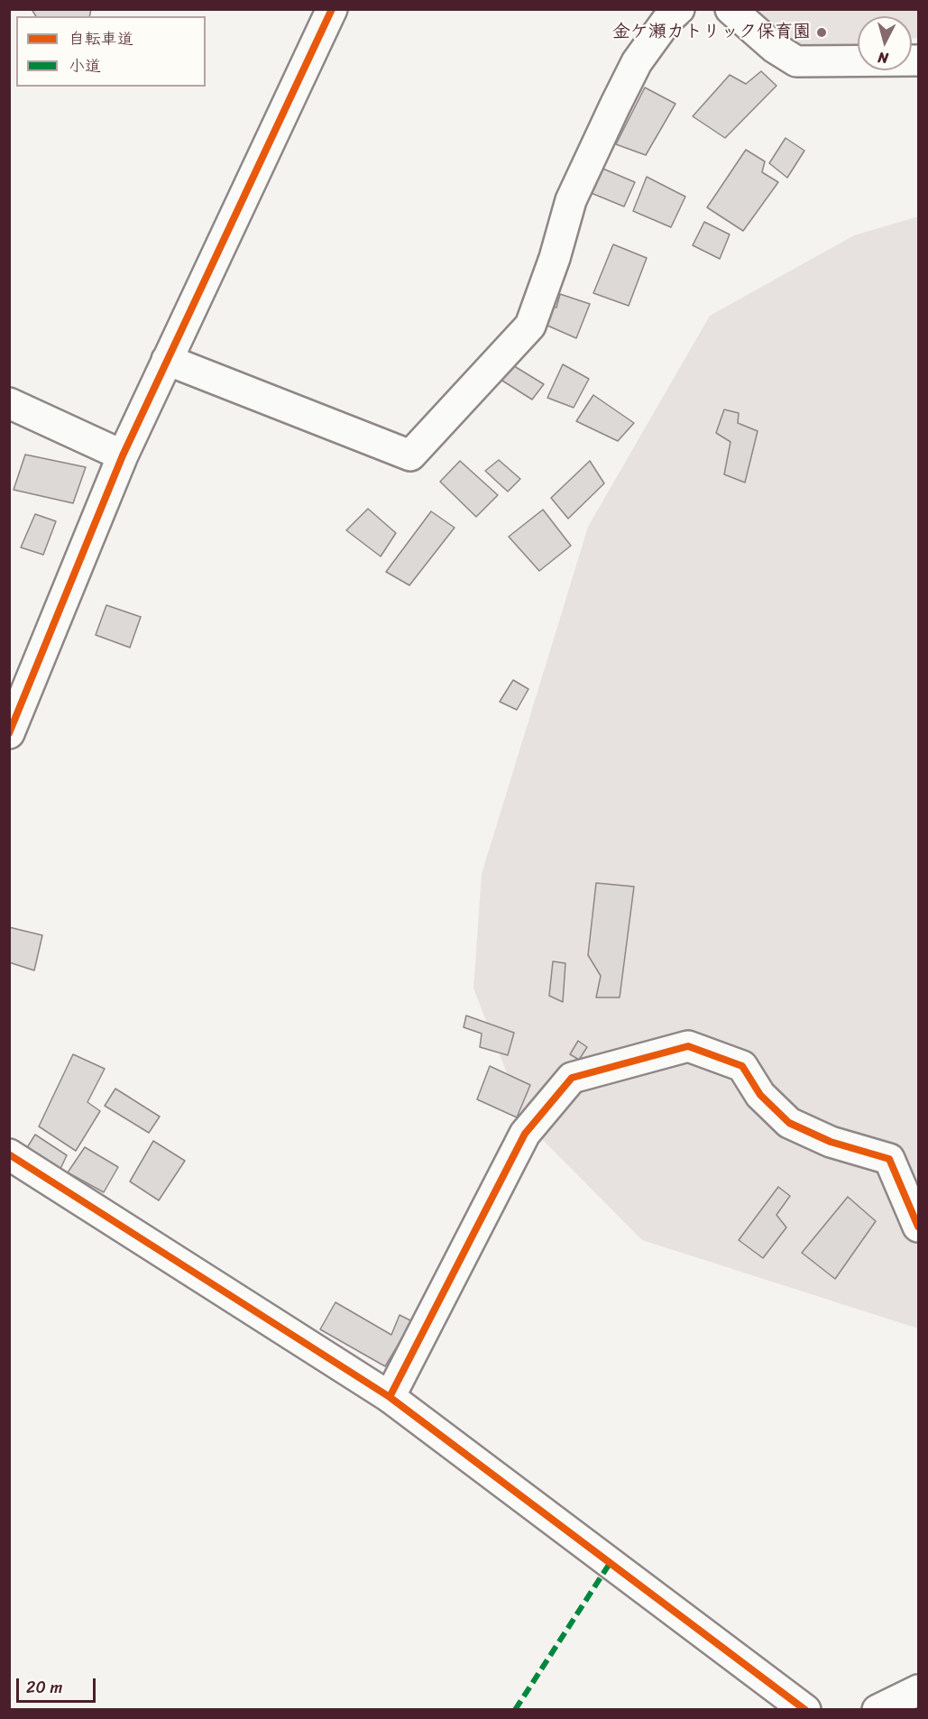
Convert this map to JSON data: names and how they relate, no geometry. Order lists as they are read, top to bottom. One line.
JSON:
{"places":["金ケ瀬カトリック保育園"],"legend":["自転車道","小道"],"scale_bar":"20 m","north":"bottom"}
